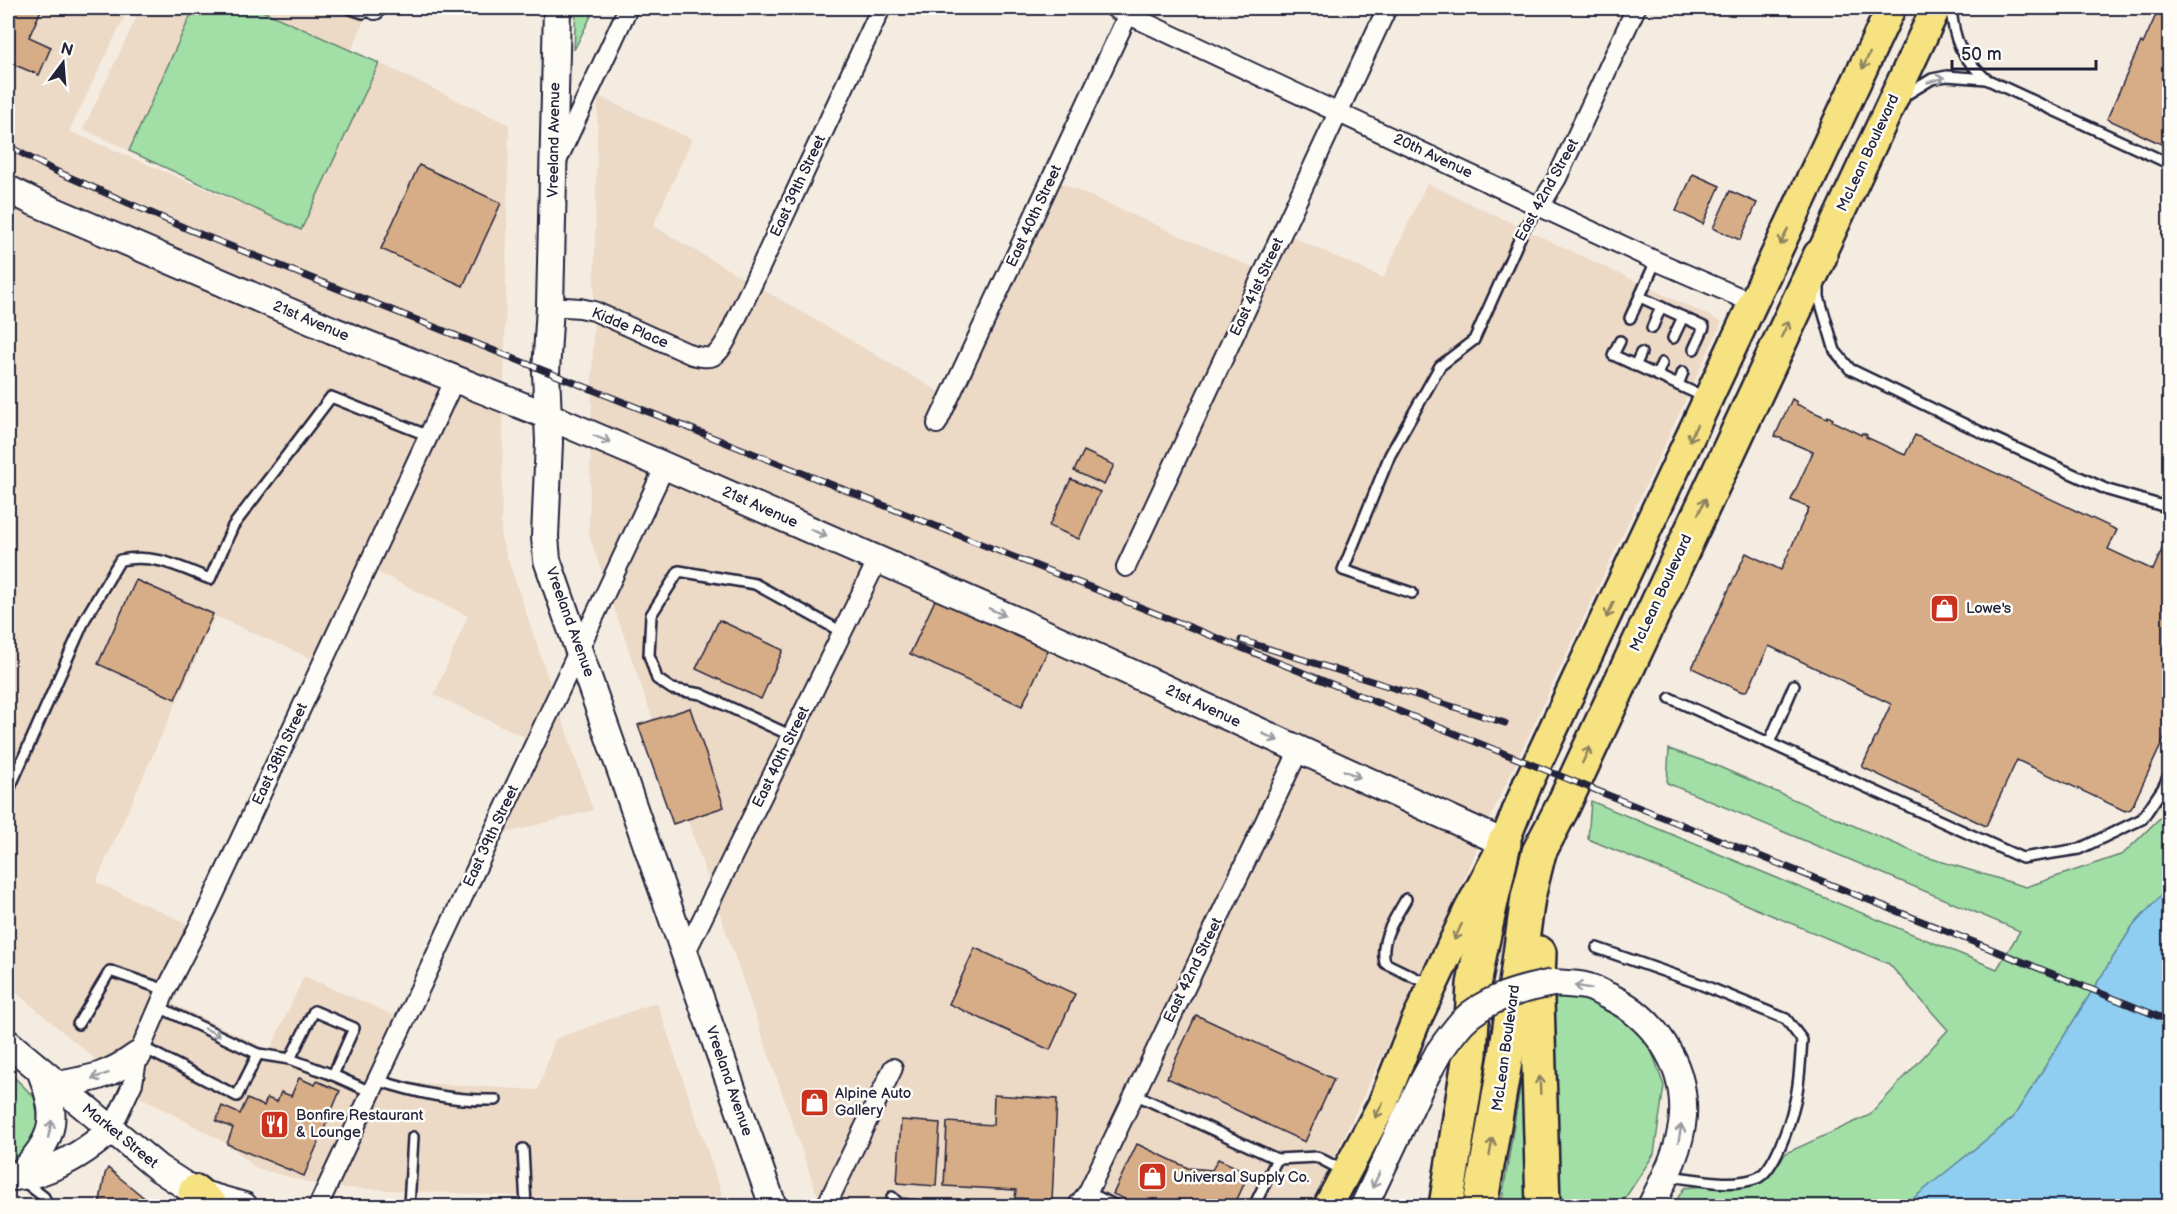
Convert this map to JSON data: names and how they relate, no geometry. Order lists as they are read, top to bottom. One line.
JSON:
{"streets":{"highway":["McLean Boulevard"],"main road":["Vreeland Avenue","21st Avenue","Market Street"],"street":["20th Avenue","East 39th Street","East 42nd Street","East 40th Street","East 41st Street","Kidde Place","East 38th Street"]},"crossings":[["Vreeland Avenue","East 39th Street"],["Vreeland Avenue","East 40th Street"],["Vreeland Avenue","21st Avenue"],["Vreeland Avenue","Kidde Place"],["20th Avenue","East 42nd Street"],["20th Avenue","East 40th Street"],["20th Avenue","East 41st Street"],["East 39th Street","21st Avenue"],["East 39th Street","Kidde Place"],["East 42nd Street","21st Avenue"],["East 40th Street","21st Avenue"],["21st Avenue","East 38th Street"],["East 38th Street","Market Street"]],"one_way":["21st Avenue"],"places":{"shop":["Lowe's","Alpine Auto Gallery","Universal Supply Co."],"restaurant":["Bonfire Restaurant & Lounge"]},"scale_bar":"50 m","north":"top"}
